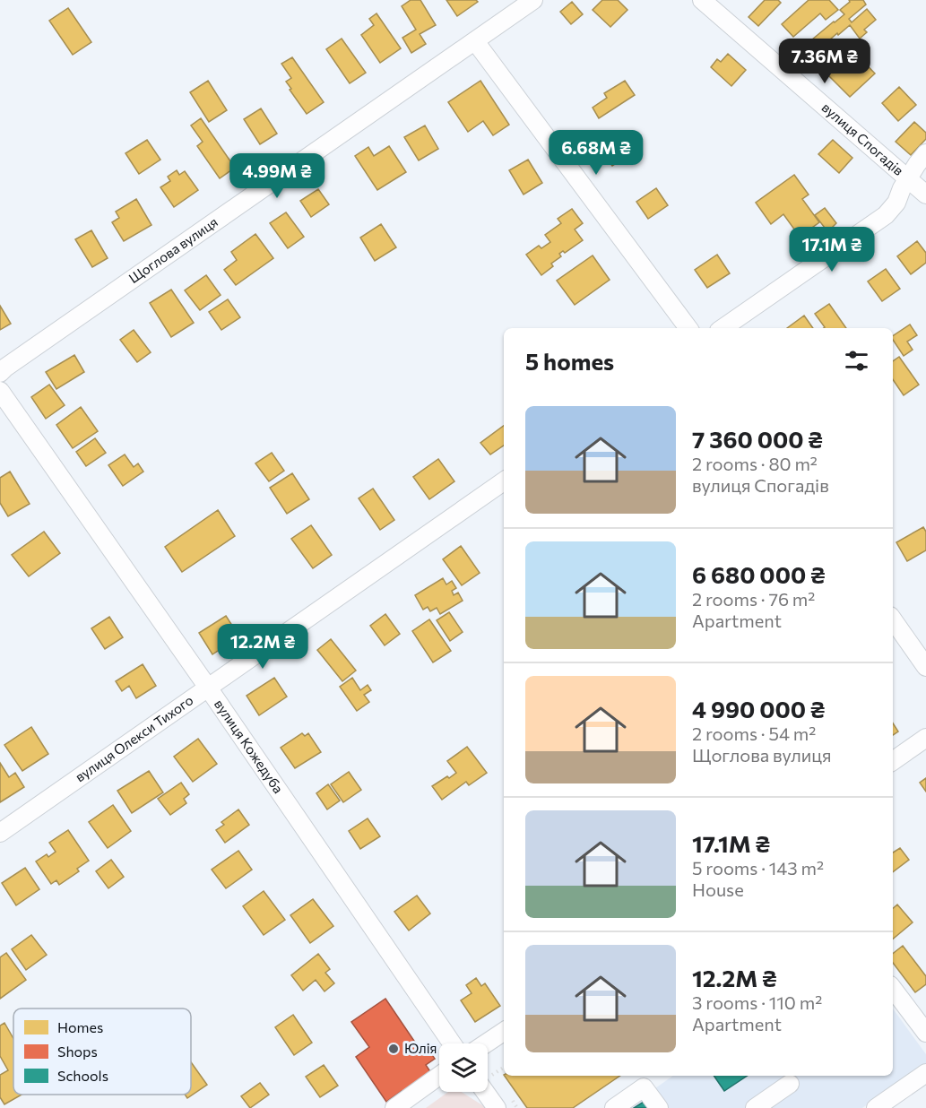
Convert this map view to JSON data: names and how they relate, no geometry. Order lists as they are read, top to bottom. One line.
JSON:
{"streets":{"street":["вулиця Спогадів","Щоглова вулиця","вулиця Олекси Тихого","вулиця Кожедуба"]},"crossings":[["вулиця Олекси Тихого","вулиця Кожедуба"]],"places":["Юлія"],"legend":["Homes","Shops","Schools"],"page":{"price":["7.36M ₴","6.68M ₴","4.99M ₴","17.1M ₴","12.2M ₴"],"heading":"5 homes","list":[{"name":"7 360 000 ₴","note":"2 rooms · 80 m² · вулиця Спогадів"},{"name":"6 680 000 ₴","note":"2 rooms · 76 m² · Apartment"},{"name":"4 990 000 ₴","note":"2 rooms · 54 m² · Щоглова вулиця"},{"name":"17.1M ₴","note":"5 rooms · 143 m² · House"},{"name":"12.2M ₴","note":"3 rooms · 110 m² · Apartment"}]}}
